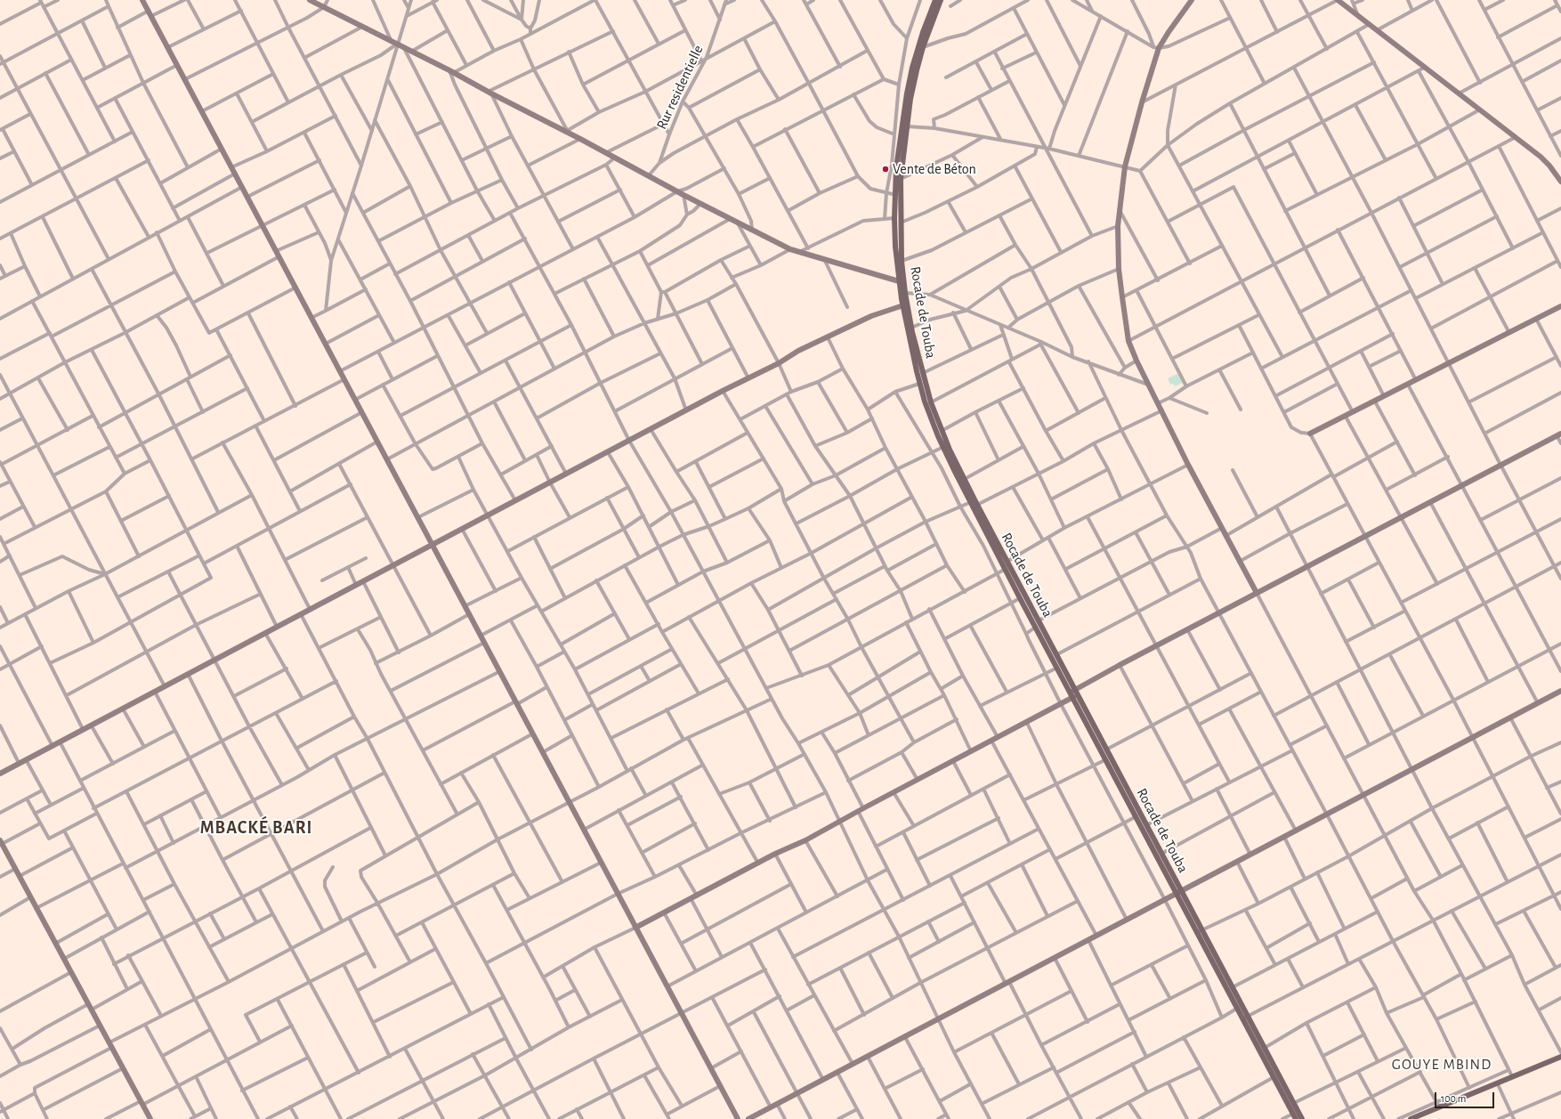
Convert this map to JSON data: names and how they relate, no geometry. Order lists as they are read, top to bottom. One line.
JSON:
{"streets":{"main road":["Rocade de Touba"],"street":["Rur residentielle"]},"districts":["MBACKÉ BARI","GOUYE MBIND"],"places":["Vente de Béton"],"scale_bar":"100 m"}
